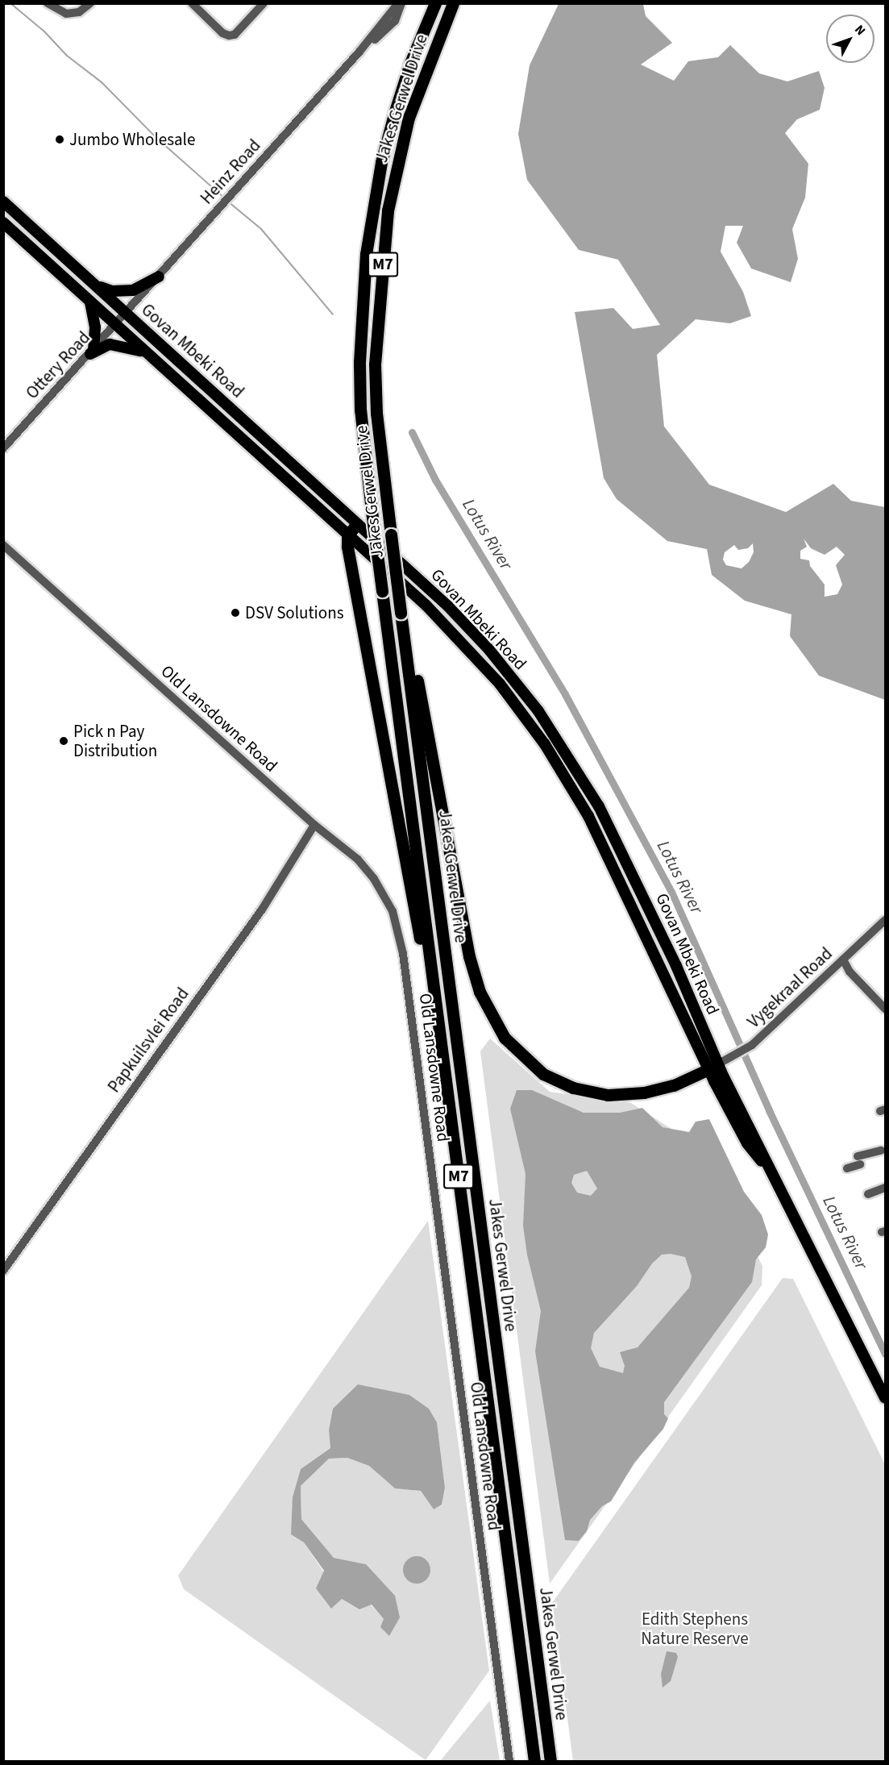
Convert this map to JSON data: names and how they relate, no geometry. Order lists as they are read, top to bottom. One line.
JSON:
{"streets":{"highway":["Jakes Gerwel Drive","M7"],"main road":["Govan Mbeki Road"],"street":["Heinz Road","Ottery Road","Old Lansdowne Road","Vygekraal Road","Papkuilsvlei Road"]},"crossings":[["Heinz Road","Govan Mbeki Road"],["Heinz Road","Ottery Road"],["Govan Mbeki Road","Ottery Road"],["Govan Mbeki Road","Vygekraal Road"],["Old Lansdowne Road","Papkuilsvlei Road"]],"water":["Lotus River"],"parks":["Edith Stephens Nature Reserve"],"places":["Jumbo Wholesale","DSV Solutions","Pick n Pay Distribution"],"north":"top right"}
